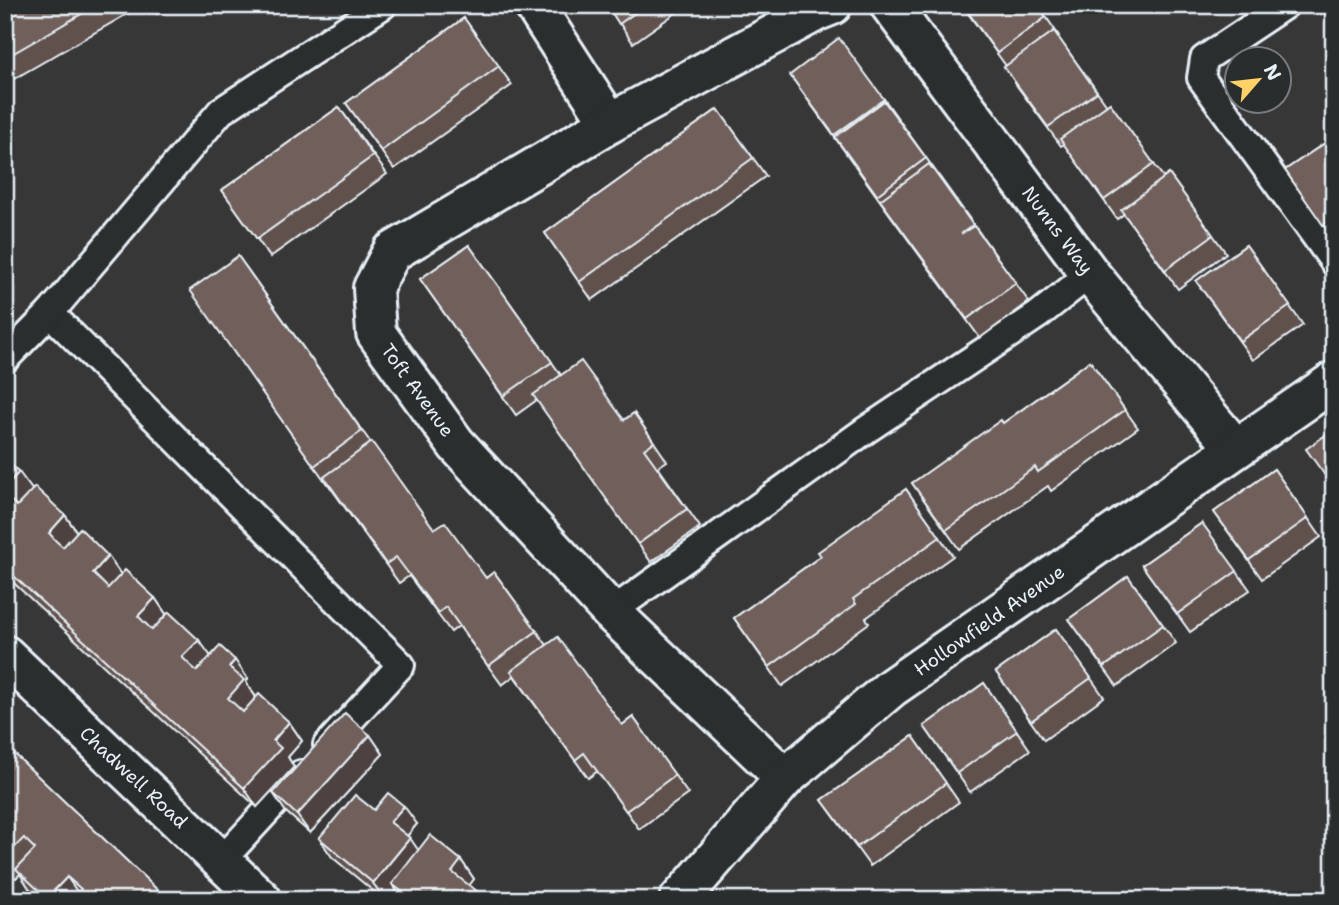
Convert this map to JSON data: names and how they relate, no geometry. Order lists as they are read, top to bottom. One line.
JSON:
{"streets":{"street":["Nunns Way","Toft Avenue","Hollowfield Avenue","Chadwell Road"]},"crossings":[["Nunns Way","Hollowfield Avenue"],["Toft Avenue","Hollowfield Avenue"]],"north":"top right"}
